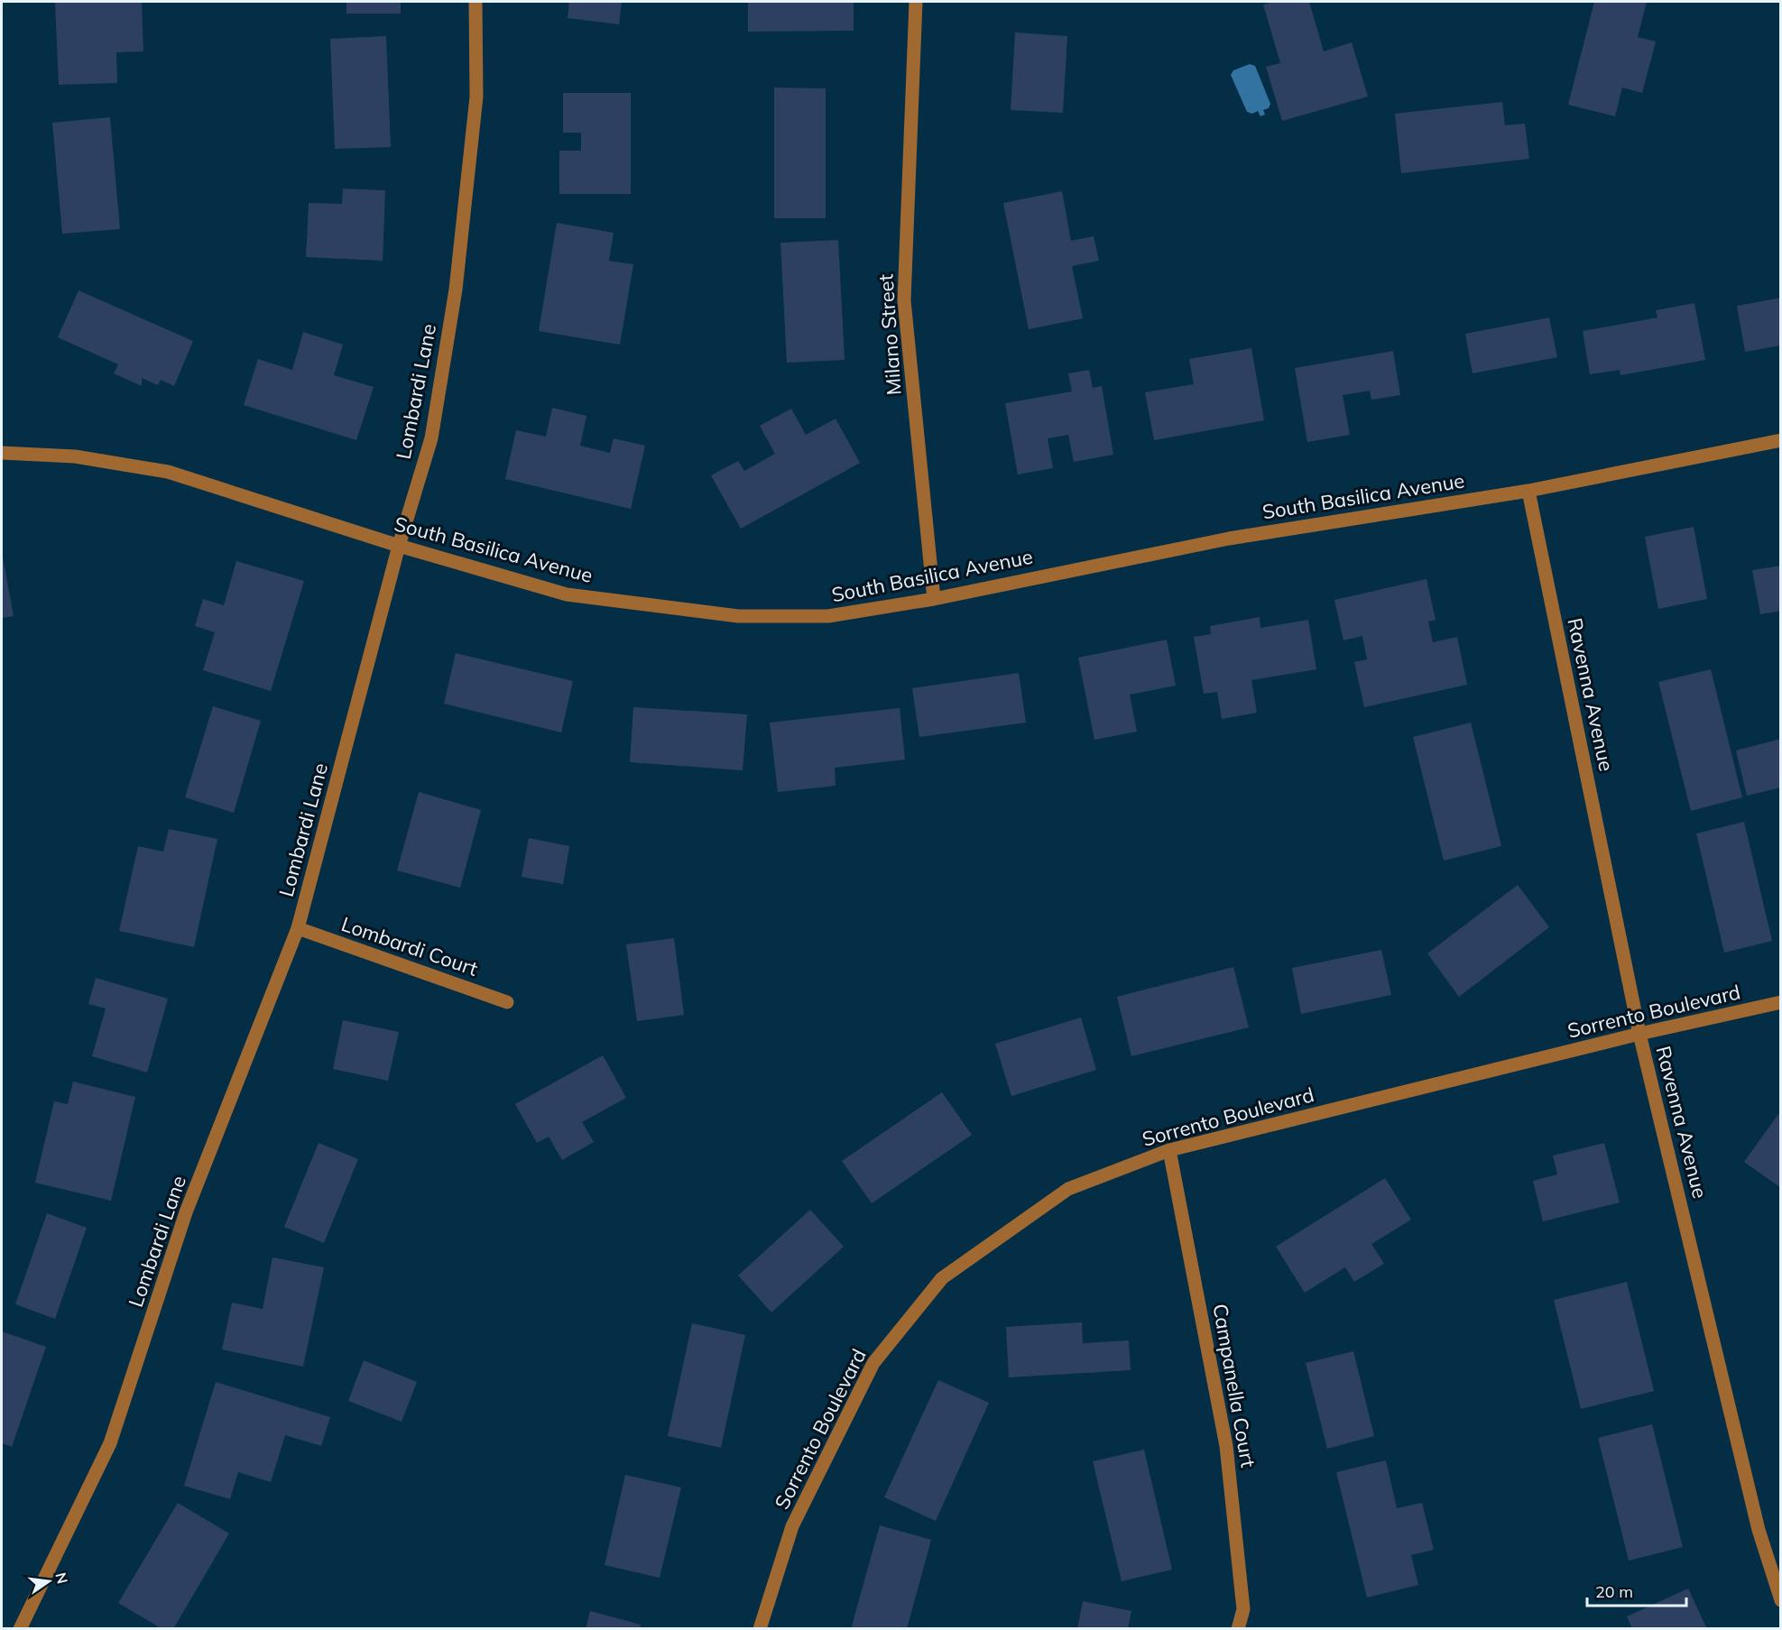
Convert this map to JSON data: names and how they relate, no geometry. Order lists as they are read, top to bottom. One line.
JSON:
{"streets":{"street":["Milano Street","Lombardi Lane","South Basilica Avenue","Ravenna Avenue","Lombardi Court","Sorrento Boulevard","Campanella Court"]},"crossings":[["Milano Street","South Basilica Avenue"],["Lombardi Lane","South Basilica Avenue"],["Lombardi Lane","Lombardi Court"],["South Basilica Avenue","Ravenna Avenue"],["Ravenna Avenue","Sorrento Boulevard"],["Sorrento Boulevard","Campanella Court"]],"scale_bar":"20 m","north":"right"}
